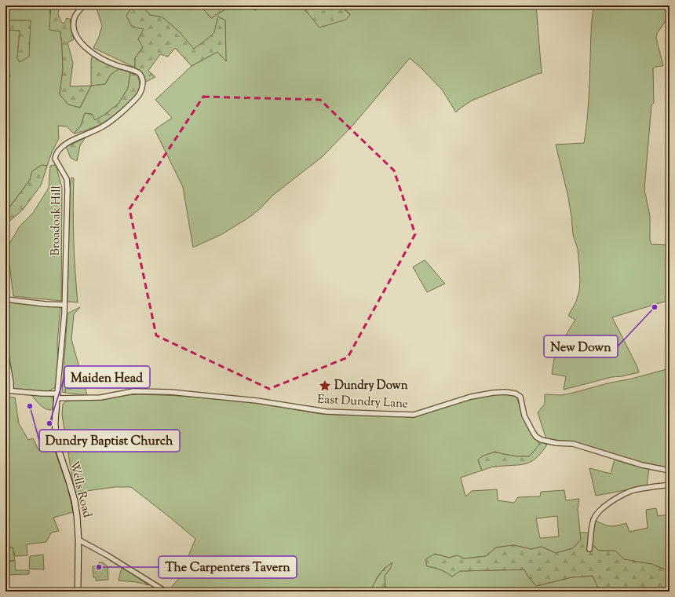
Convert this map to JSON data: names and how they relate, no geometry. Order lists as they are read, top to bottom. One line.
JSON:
{"streets":{"street":["Broadoak Hill","East Dundry Lane","Wells Road"]},"crossings":[["Broadoak Hill","East Dundry Lane"],["Broadoak Hill","Wells Road"],["East Dundry Lane","Wells Road"]],"places":{"other":["New Down","Dundry Baptist Church","Maiden Head","The Carpenters Tavern"],"place":["Dundry Down"]}}
